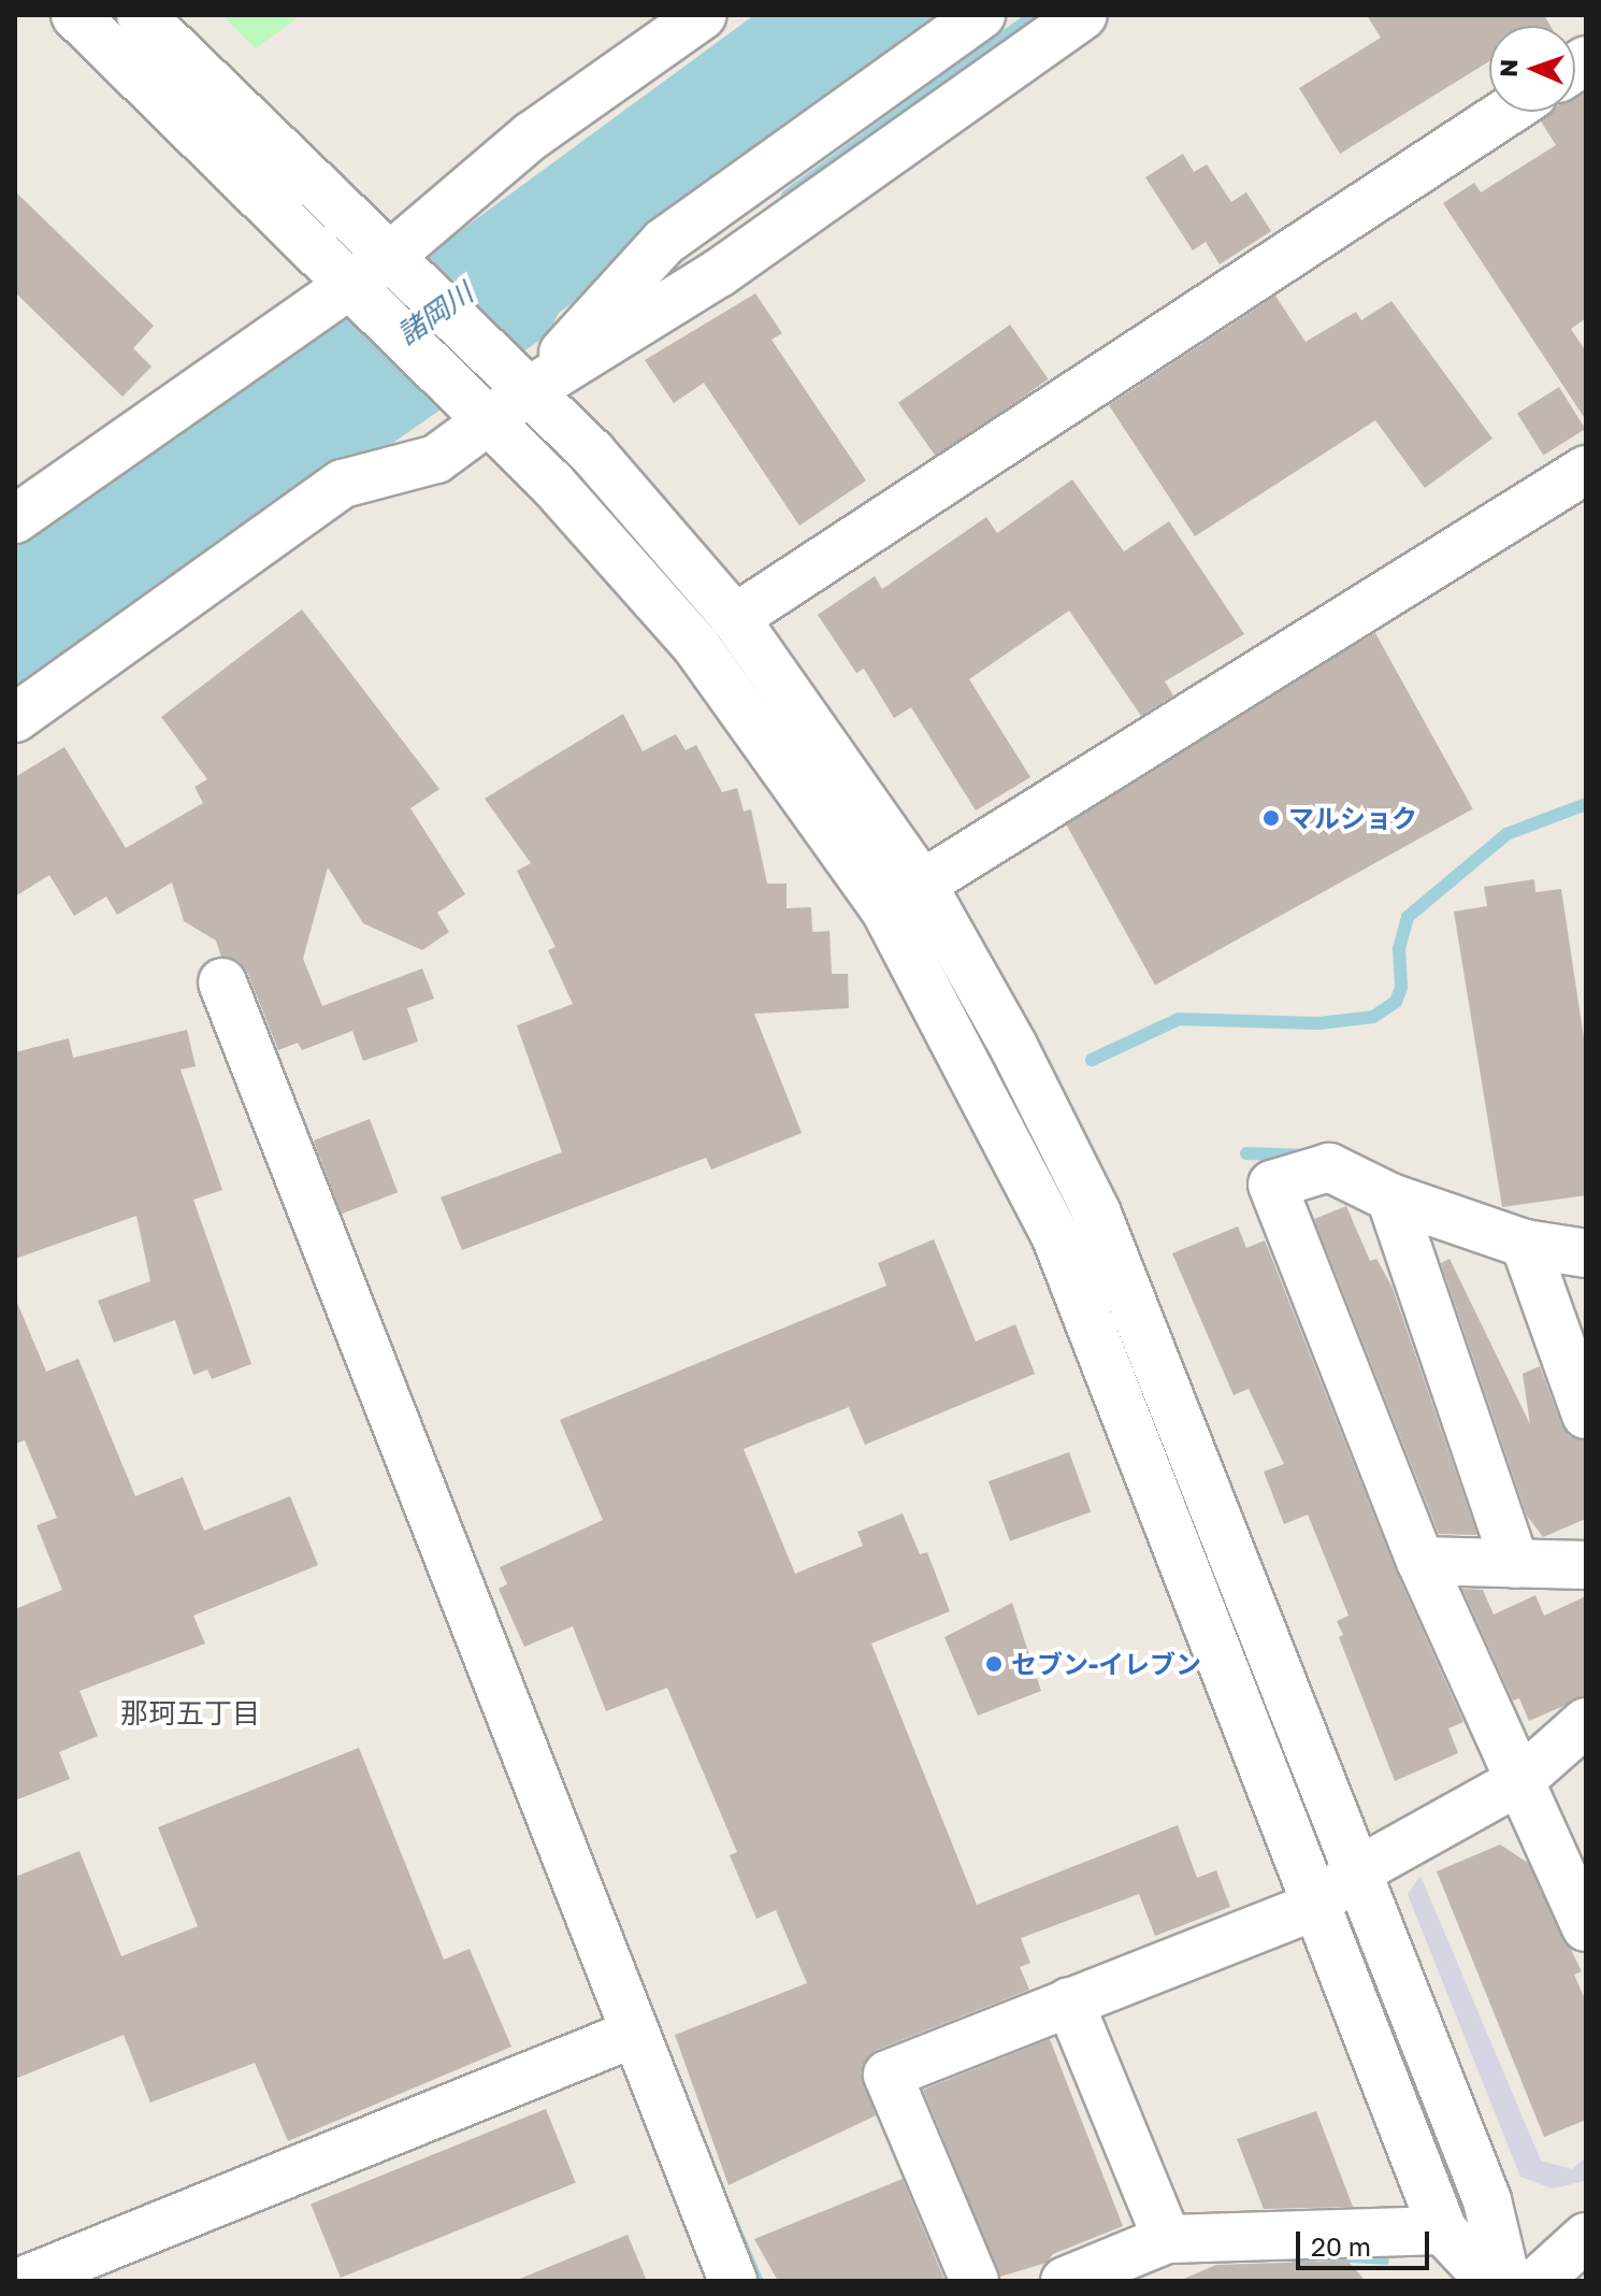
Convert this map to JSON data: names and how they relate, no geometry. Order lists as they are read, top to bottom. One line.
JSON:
{"districts":["那珂五丁目"],"water":["諸岡川"],"places":["マルショク","セブン-イレブン"],"scale_bar":"20 m","north":"left"}
